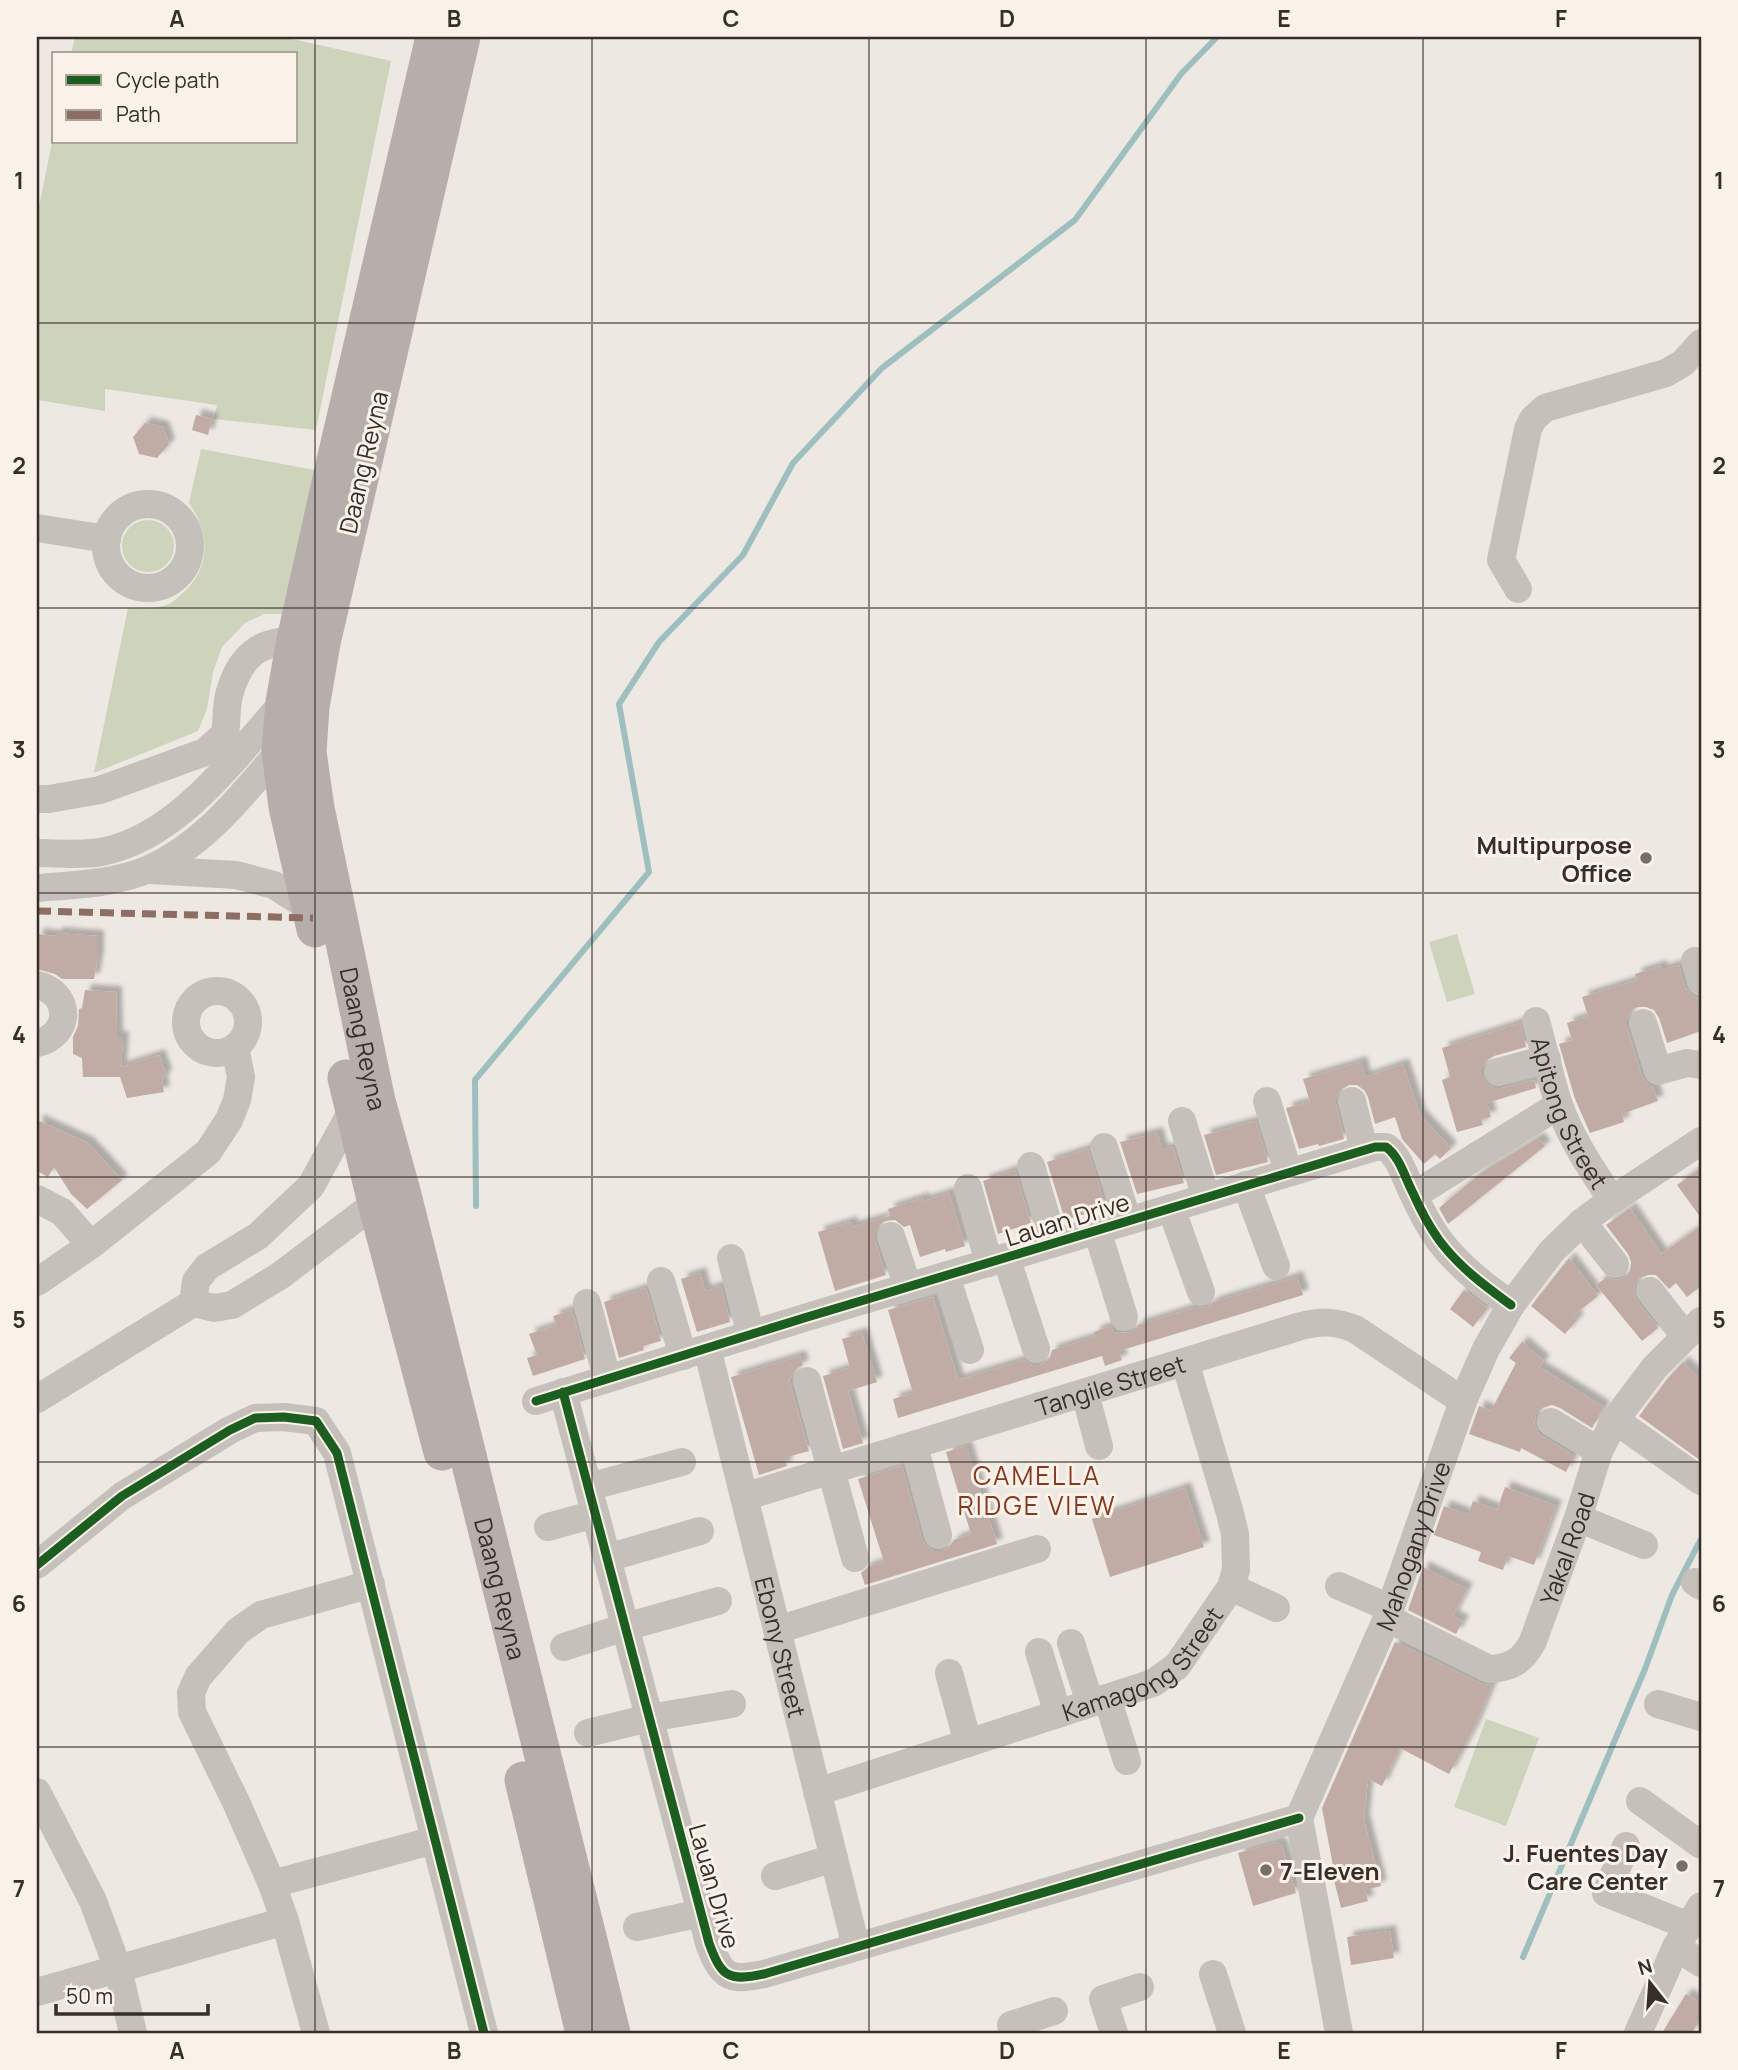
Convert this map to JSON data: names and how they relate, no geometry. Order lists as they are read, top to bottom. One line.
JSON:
{"streets":{"main road":["Daang Reyna"],"street":["Apitong Street","Lauan Drive","Tangile Street","Mahogany Drive","Yakal Road","Ebony Street","Kamagong Street"]},"crossings":[["Apitong Street","Mahogany Drive"],["Lauan Drive","Mahogany Drive"],["Lauan Drive","Ebony Street"],["Tangile Street","Mahogany Drive"],["Tangile Street","Ebony Street"],["Tangile Street","Kamagong Street"],["Mahogany Drive","Yakal Road"],["Ebony Street","Kamagong Street"]],"districts":["CAMELLA RIDGE VIEW"],"places":["Multipurpose Office","J. Fuentes Day Care Center","7-Eleven"],"legend":["Cycle path","Path"],"scale_bar":"50 m","north":"top","grid":{"columns":["A","B","C","D","E","F"],"rows":["1","2","3","4","5","6","7"]}}
